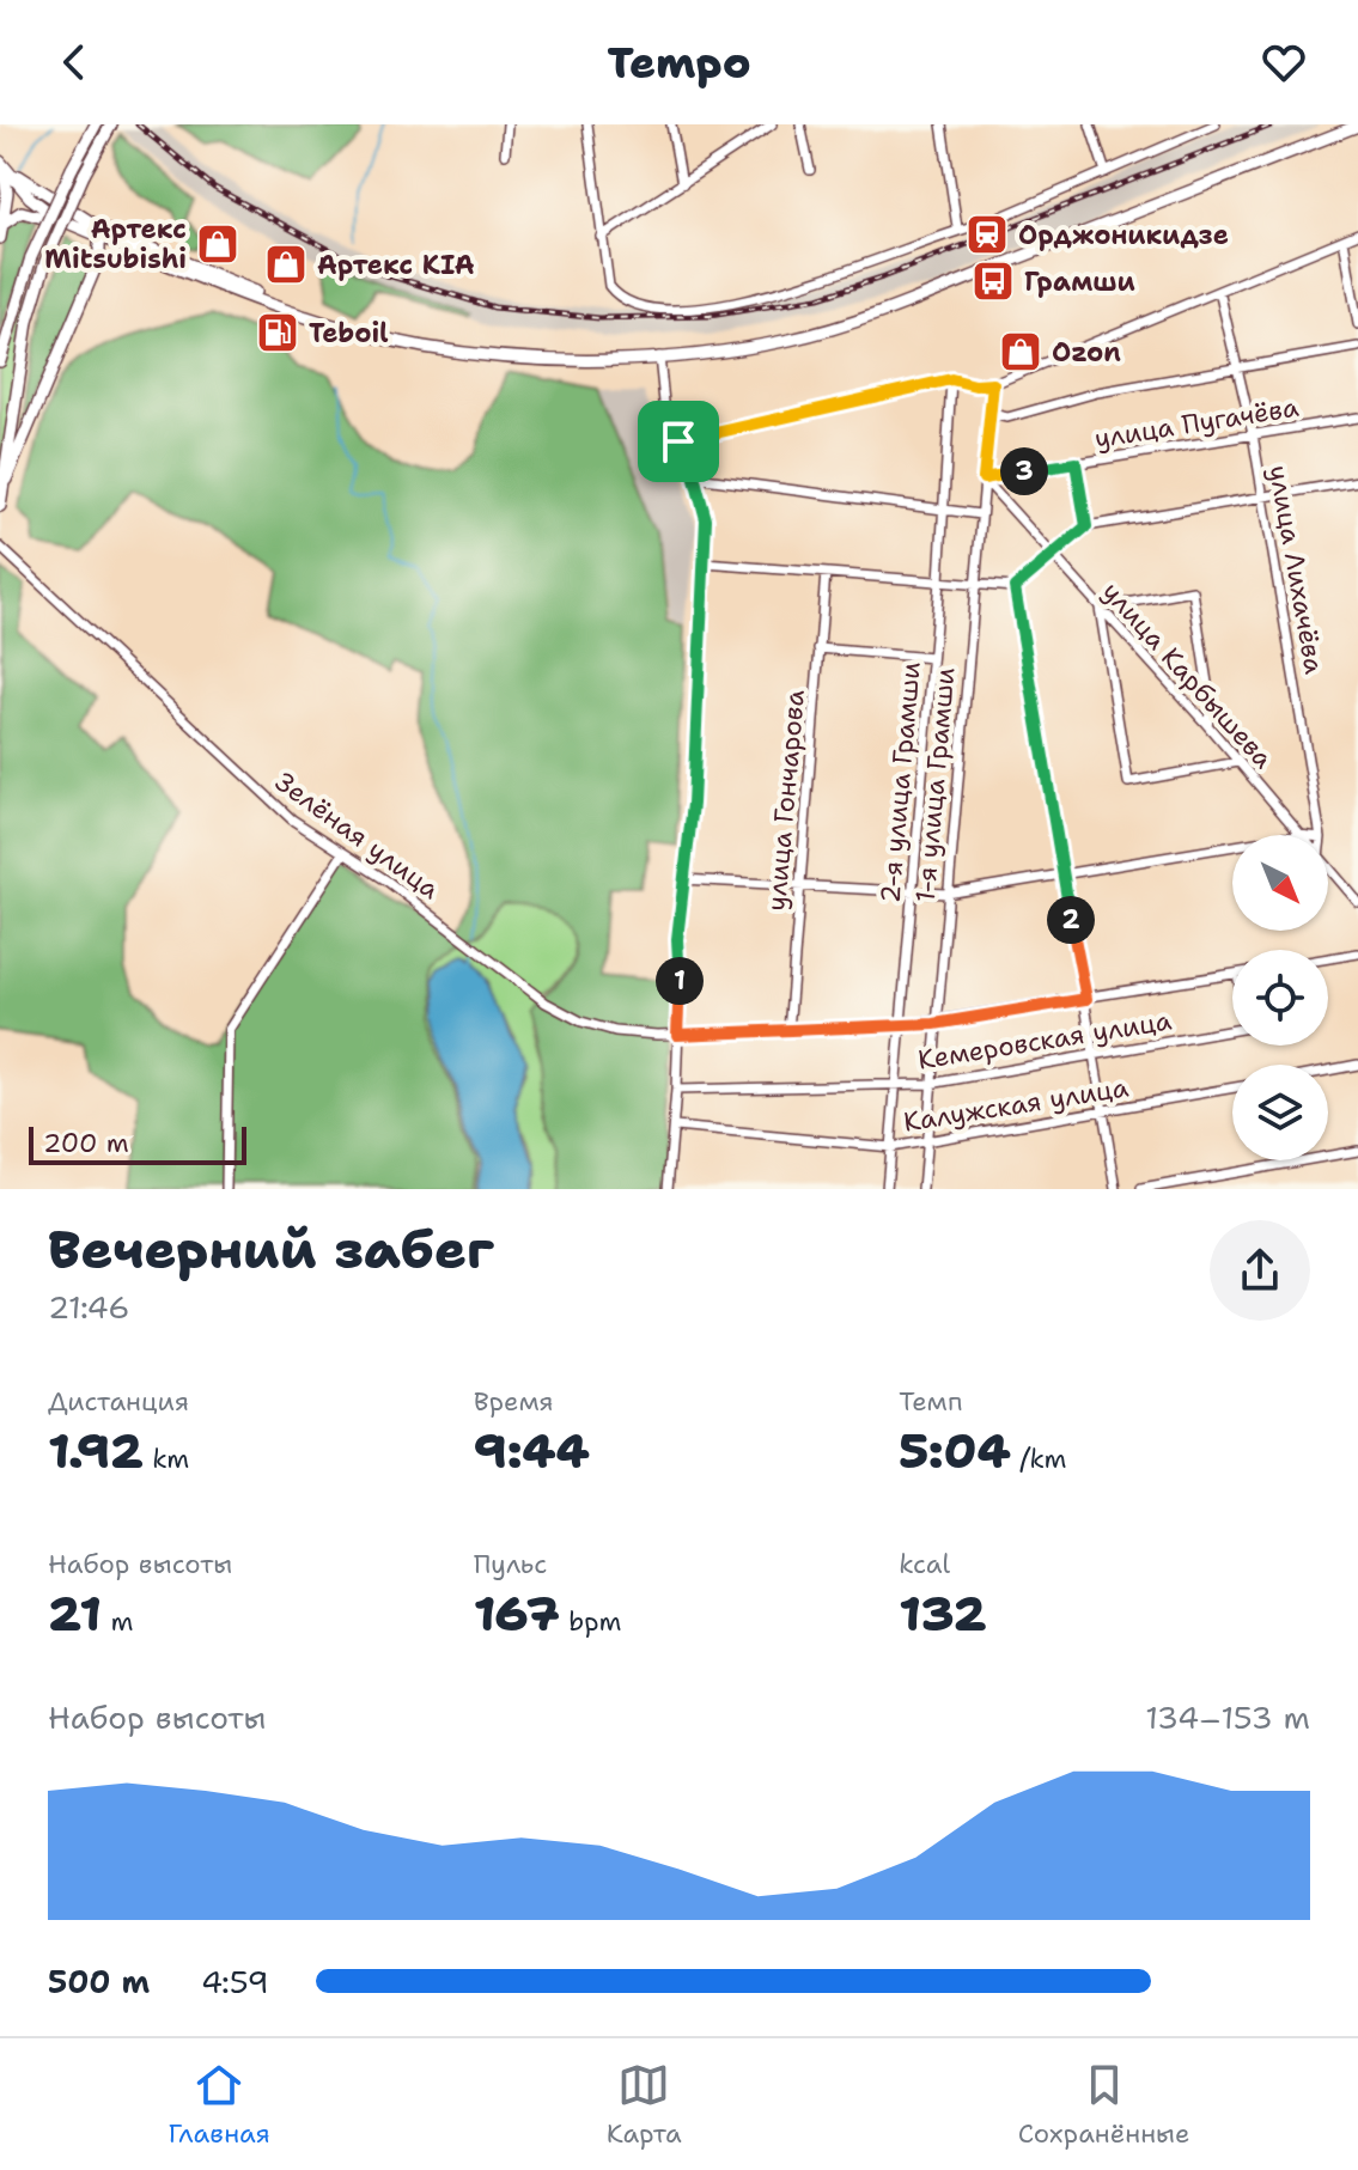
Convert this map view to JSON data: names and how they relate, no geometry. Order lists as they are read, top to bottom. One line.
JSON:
{"streets":{"street":["улица Пугачёва","улица Лихачёва","улица Карбышева","2-я улица Грамши","1-я улица Грамши","улица Гончарова","Зелёная улица","Кемеровская улица","Калужская улица"]},"crossings":[["улица Пугачёва","улица Лихачёва"],["улица Пугачёва","улица Карбышева"],["улица Пугачёва","1-я улица Грамши"],["улица Карбышева","1-я улица Грамши"],["2-я улица Грамши","Зелёная улица"],["2-я улица Грамши","Кемеровская улица"],["2-я улица Грамши","Калужская улица"],["1-я улица Грамши","Зелёная улица"],["1-я улица Грамши","Кемеровская улица"],["1-я улица Грамши","Калужская улица"],["улица Гончарова","Зелёная улица"]],"places":{"station":["Орджоникидзе"],"shop":["Артекс Mitsubishi","Артекс KIA","Ozon"],"bus stop":["Грамши"],"fuel station":["Teboil"]},"scale_bar":"200 m","north":"bottom right","page":{"header":"Tempo","pins":["3","2","1"],"scale":"200 m","heading":["Вечерний забег","21:46"],"stats":[["Дистанция","1.92 km"],["Время","9:44"],["Темп","5:04 /km"],["Набор высоты","21 m"],["Пульс","167 bpm"],["kcal","132"]],"chart":["Набор высоты","134–153 m"],"list":[{"name":"500 m","note":"4:59"}],"tabs":["Главная","Карта","Сохранённые"]}}
